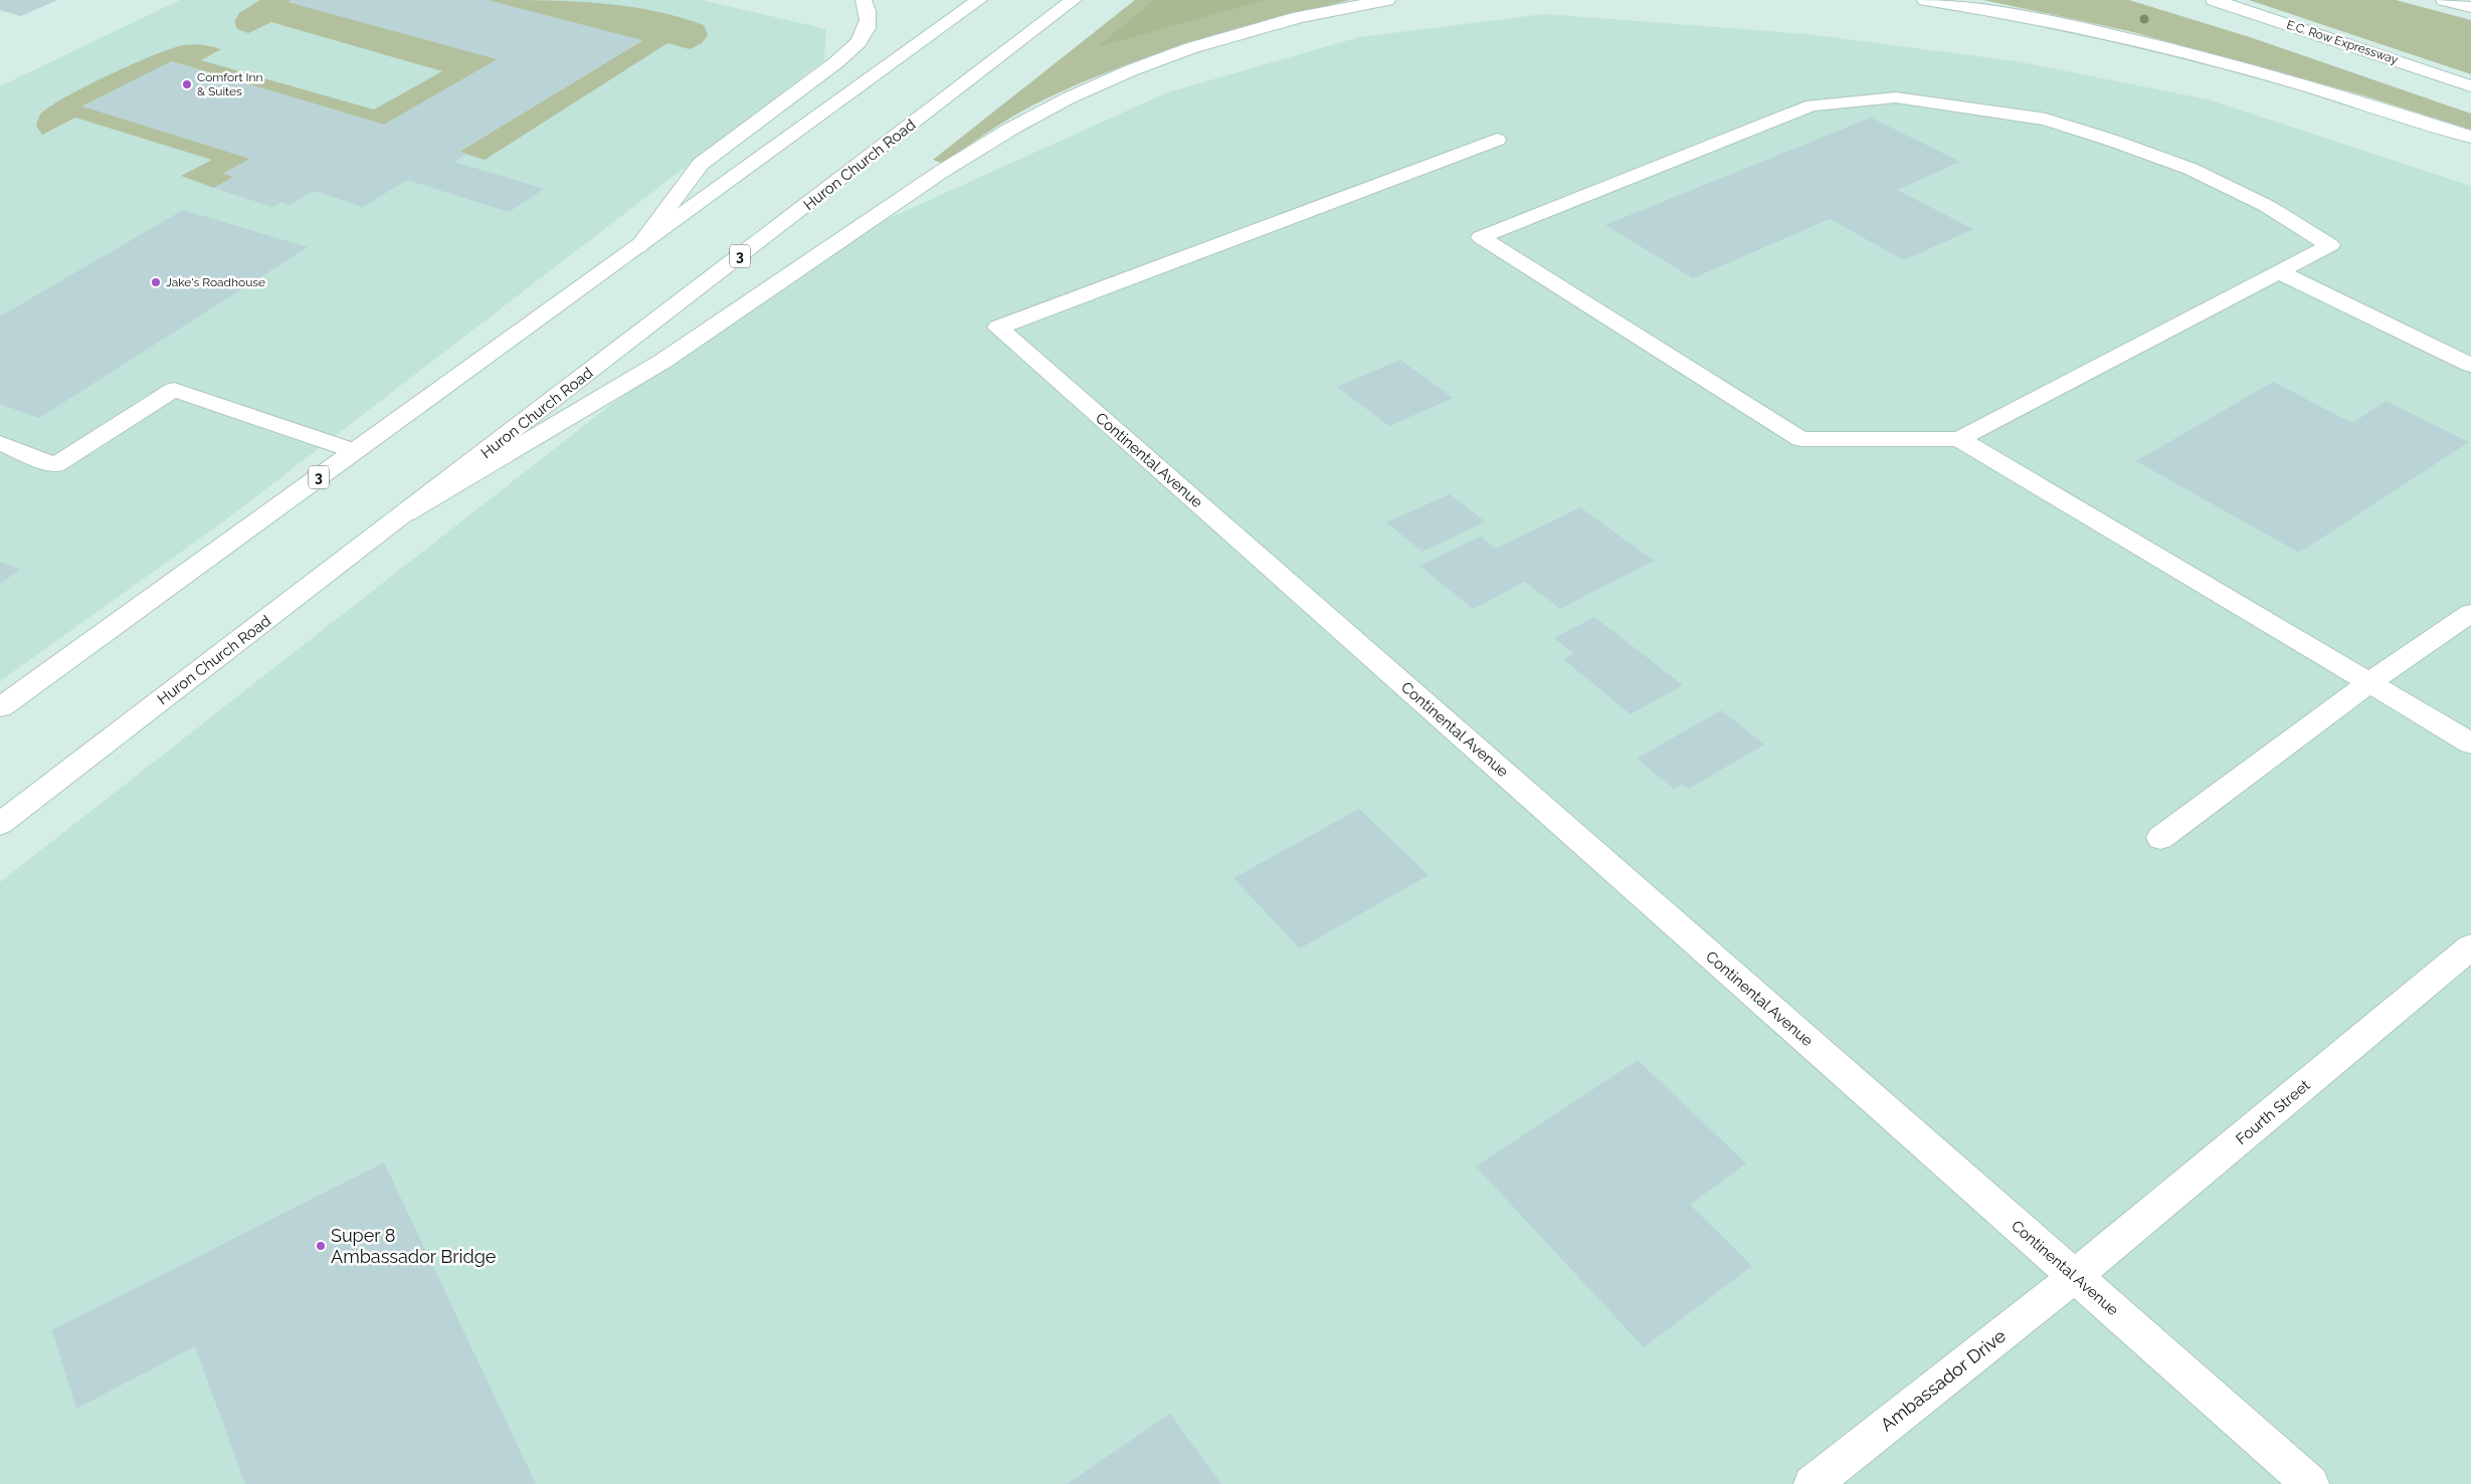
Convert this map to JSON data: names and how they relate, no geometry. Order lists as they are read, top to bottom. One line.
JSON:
{"streets":{"main road":["E.C. Row Expressway","Huron Church Road","3","Continental Avenue","Fourth Street","Ambassador Drive"]},"crossings":[["Continental Avenue","Fourth Street"],["Continental Avenue","Ambassador Drive"],["Fourth Street","Ambassador Drive"]],"places":["Comfort Inn & Suites","Jake's Roadhouse","Super 8 Ambassador Bridge"]}
